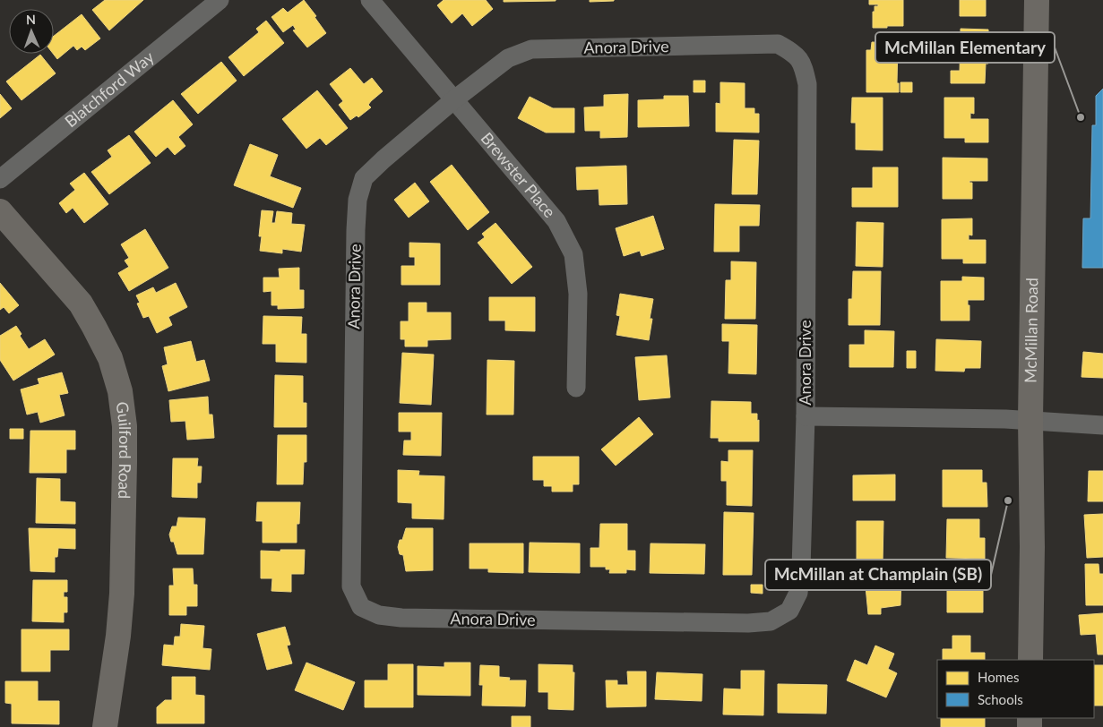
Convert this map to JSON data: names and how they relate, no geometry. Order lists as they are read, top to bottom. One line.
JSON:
{"streets":{"street":["Anora Drive","Blatchford Way","Brewster Place","McMillan Road","Guilford Road"]},"crossings":[["Anora Drive","Brewster Place"],["Anora Drive","McMillan Road"]],"places":["McMillan Elementary","McMillan at Champlain (SB)"],"legend":["Homes","Schools"],"north":"top"}
